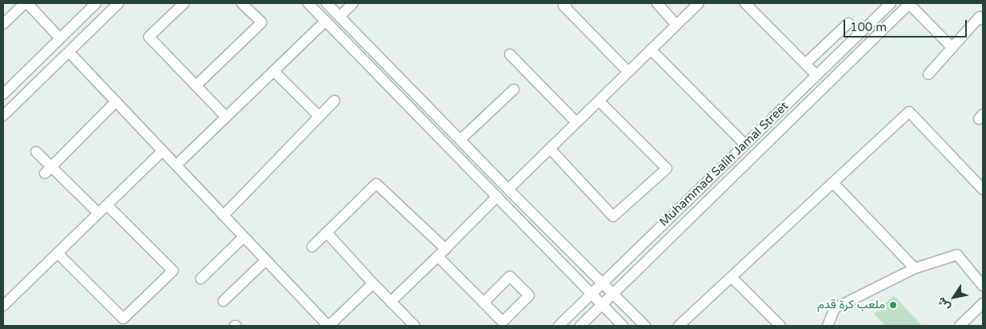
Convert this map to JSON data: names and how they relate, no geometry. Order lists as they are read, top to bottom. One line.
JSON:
{"streets":{"street":["Muhammad Salih Jamal Street"]},"places":["ملعب كرة قدم"],"scale_bar":"100 m","north":"bottom left"}
